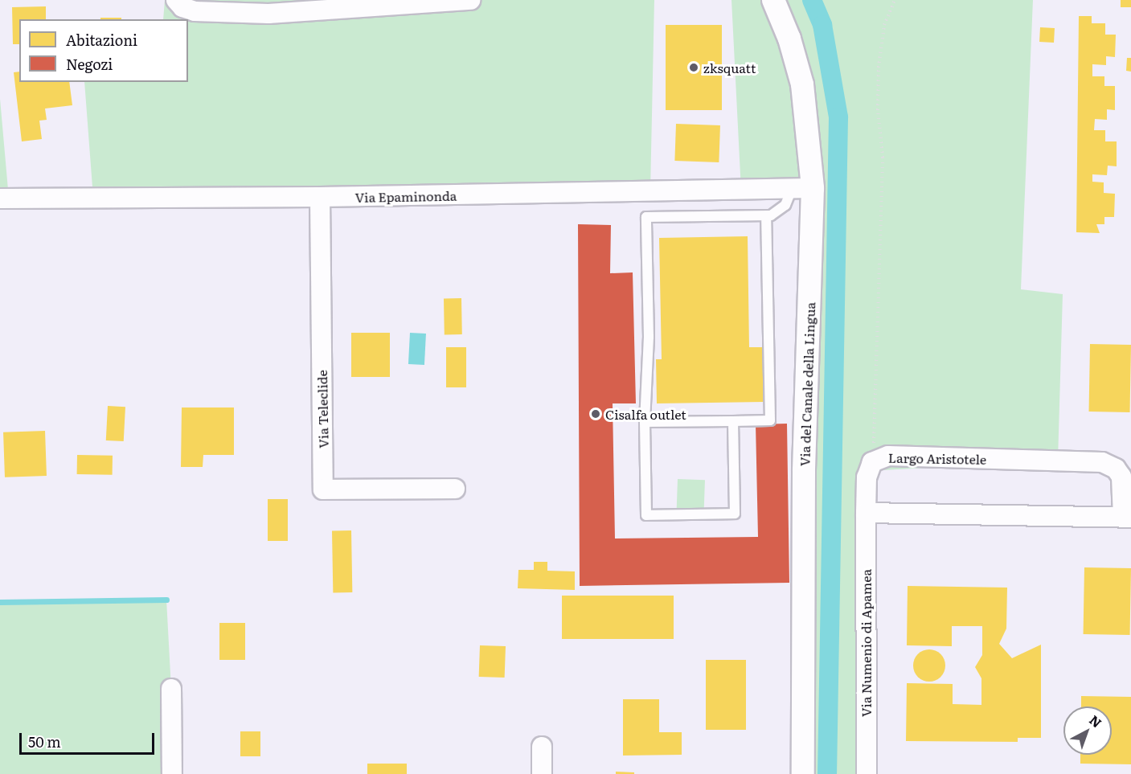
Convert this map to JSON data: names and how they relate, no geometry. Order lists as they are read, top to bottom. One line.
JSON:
{"streets":{"street":["Via Epaminonda","Via del Canale della Lingua","Via Teleclide","Largo Aristotele","Via Numenio di Apamea"]},"crossings":[["Via Epaminonda","Via del Canale della Lingua"],["Via Epaminonda","Via Teleclide"],["Largo Aristotele","Via Numenio di Apamea"]],"places":["zksquatt","Cisalfa outlet"],"legend":["Abitazioni","Negozi"],"scale_bar":"50 m","north":"top right"}
